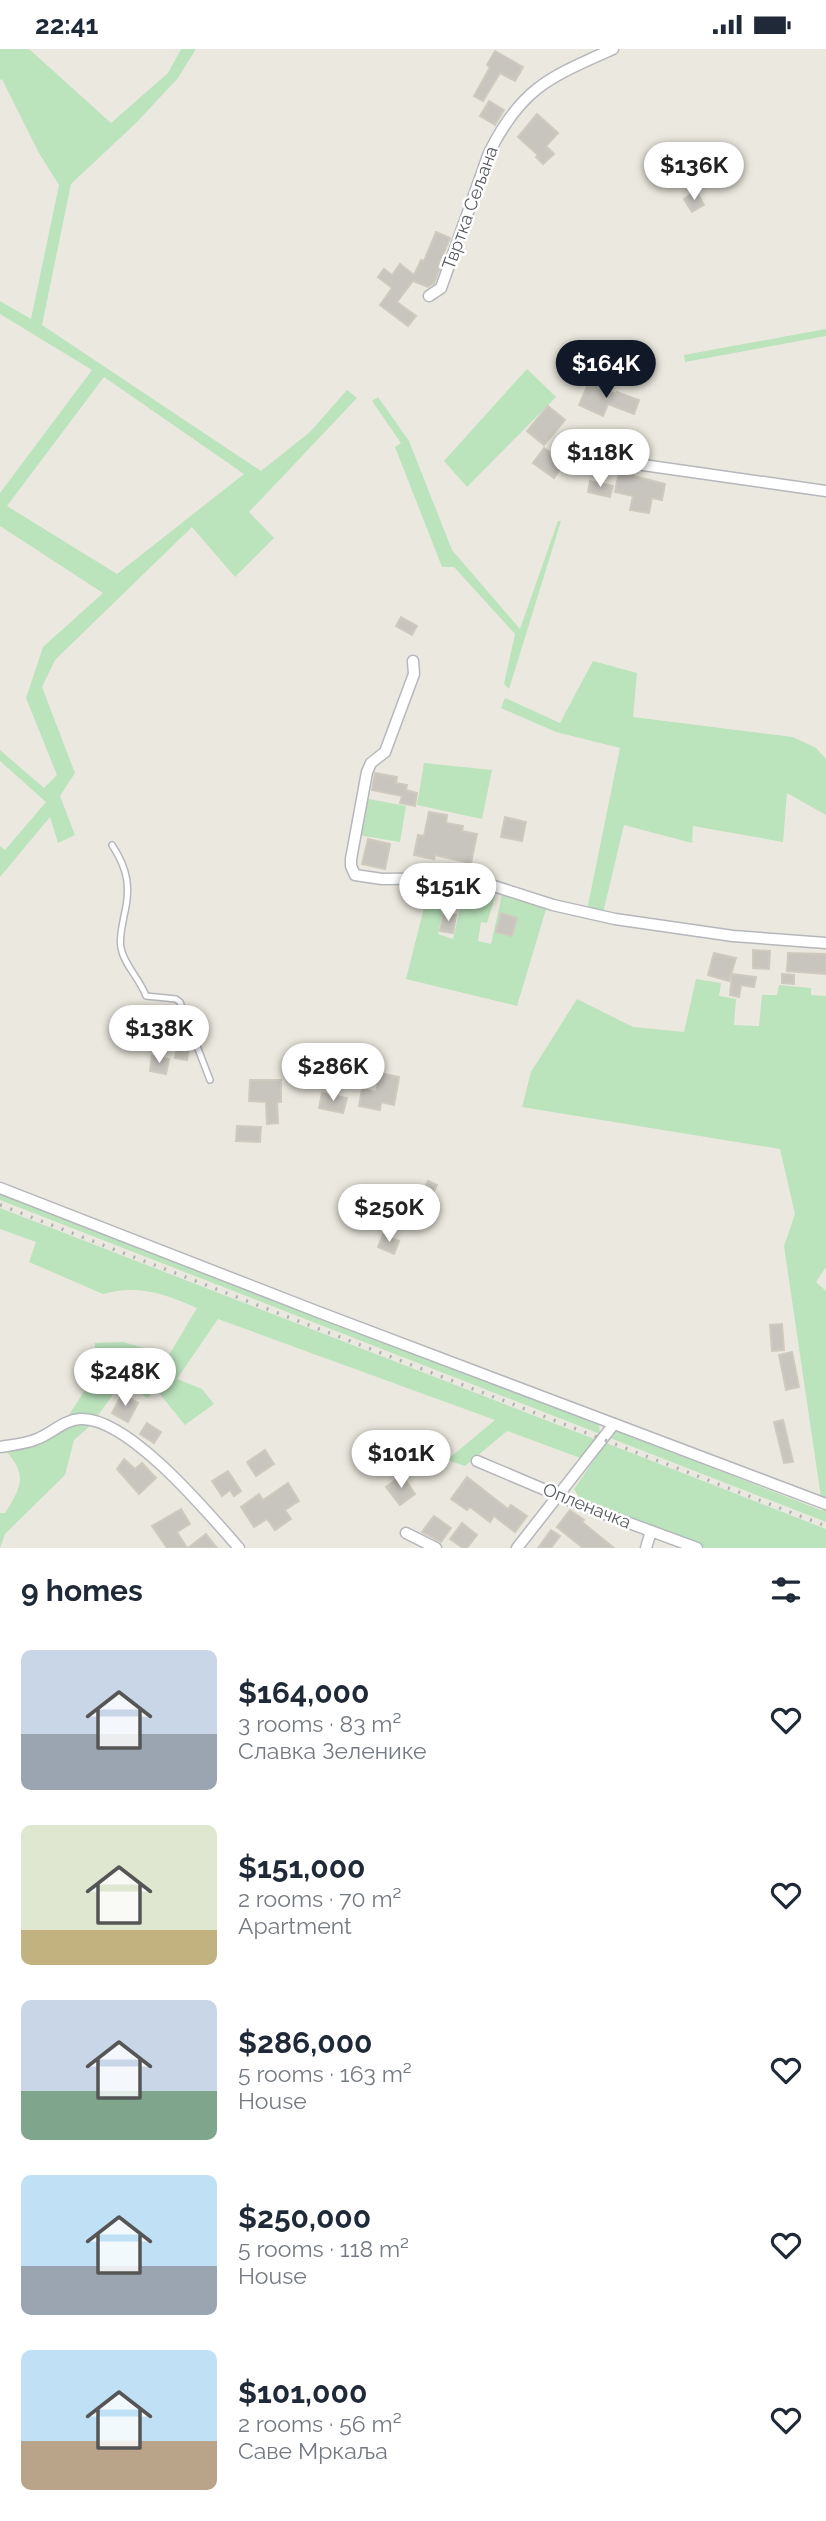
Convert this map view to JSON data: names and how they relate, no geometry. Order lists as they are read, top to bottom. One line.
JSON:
{"streets":{"street":["Твртка Сељана","Опленачка"]},"page":{"status":"22:41","price":["$136K","$164K","$118K","$151K","$138K","$286K","$250K","$248K","$101K"],"heading":"9 homes","list":[{"name":"$164,000","note":"3 rooms · 83 m² · Славка Зеленике"},{"name":"$151,000","note":"2 rooms · 70 m² · Apartment"},{"name":"$286,000","note":"5 rooms · 163 m² · House"},{"name":"$250,000","note":"5 rooms · 118 m² · House"},{"name":"$101,000","note":"2 rooms · 56 m² · Саве Мркаља"}]}}
